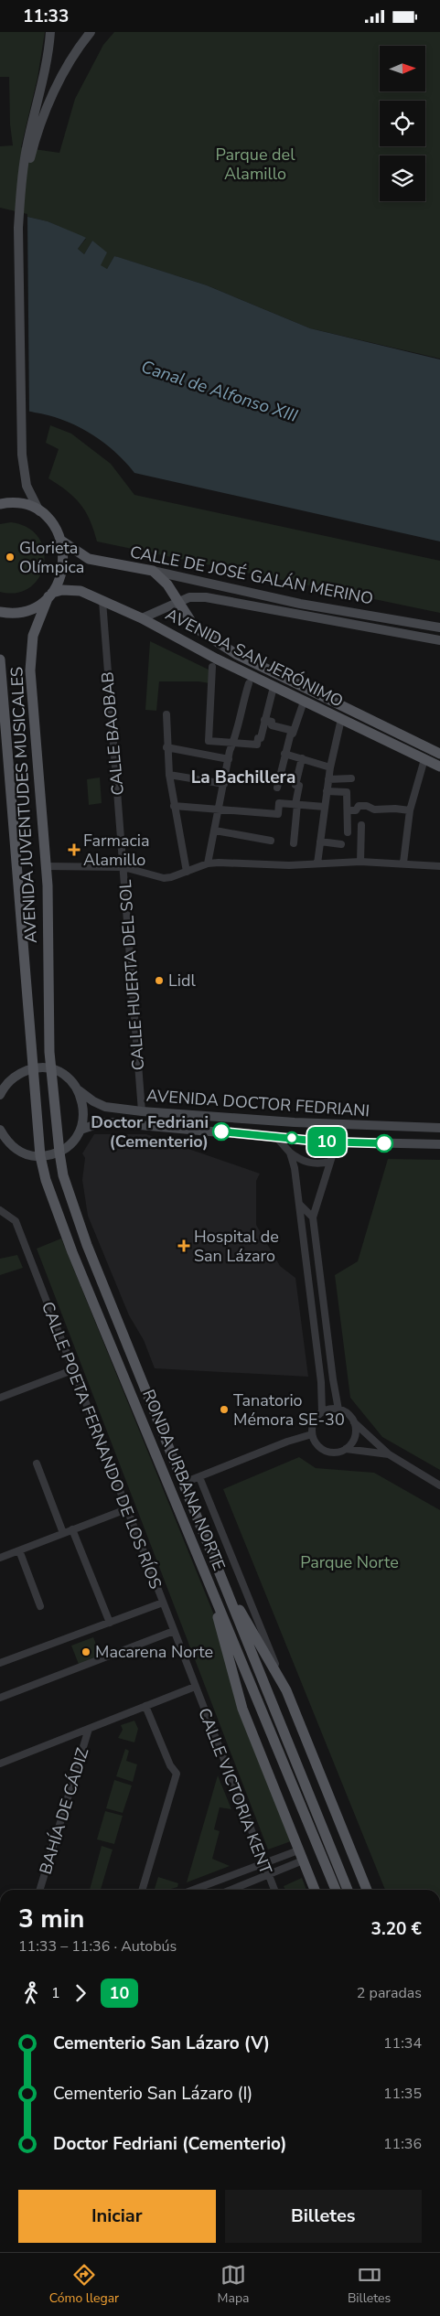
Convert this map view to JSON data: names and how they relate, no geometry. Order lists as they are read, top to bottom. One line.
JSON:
{"streets":{"main road":["CALLE DE JOSÉ GALÁN MERINO","AVENIDA SAN JERÓNIMO","AVENIDA JUVENTUDES MUSICALES","AVENIDA DOCTOR FEDRIANI","RONDA URBANA NORTE"],"street":["CALLE BAOBAB","CALLE HUERTA DEL SOL","CALLE POETA FERNANDO DE LOS RÍOS","CALLE VICTORIA KENT","BAHÍA DE CÁDIZ"]},"crossings":[["CALLE DE JOSÉ GALÁN MERINO","AVENIDA SAN JERÓNIMO"],["AVENIDA SAN JERÓNIMO","CALLE BAOBAB"],["AVENIDA SAN JERÓNIMO","AVENIDA JUVENTUDES MUSICALES"],["CALLE BAOBAB","CALLE HUERTA DEL SOL"],["AVENIDA JUVENTUDES MUSICALES","AVENIDA DOCTOR FEDRIANI"],["AVENIDA JUVENTUDES MUSICALES","RONDA URBANA NORTE"],["CALLE HUERTA DEL SOL","AVENIDA DOCTOR FEDRIANI"],["AVENIDA DOCTOR FEDRIANI","RONDA URBANA NORTE"],["CALLE POETA FERNANDO DE LOS RÍOS","CALLE VICTORIA KENT"]],"districts":["La Bachillera"],"water":["Canal de Alfonso XIII"],"parks":["Parque del Alamillo","Parque Norte"],"places":{"other":["Glorieta Olímpica","Lidl","Doctor Fedriani (Cementerio)","Tanatorio Mémora SE-30","Macarena Norte"],"health":["Farmacia Alamillo","Hospital de San Lázaro"]},"lines":["bus line 10"],"north":"right","page":{"status":"11:33","on_map":"10","heading":["3 min","11:33 – 11:36 · Autobús","3.20 €"],"legs":["1","10","2 paradas"],"list":[{"name":"Cementerio San Lázaro (V)","value":"11:34"},{"name":"Cementerio San Lázaro (I)","value":"11:35"},{"name":"Doctor Fedriani (Cementerio)","value":"11:36"}],"buttons":["Iniciar","Billetes"],"tabs":["Cómo llegar","Mapa","Billetes"]}}
